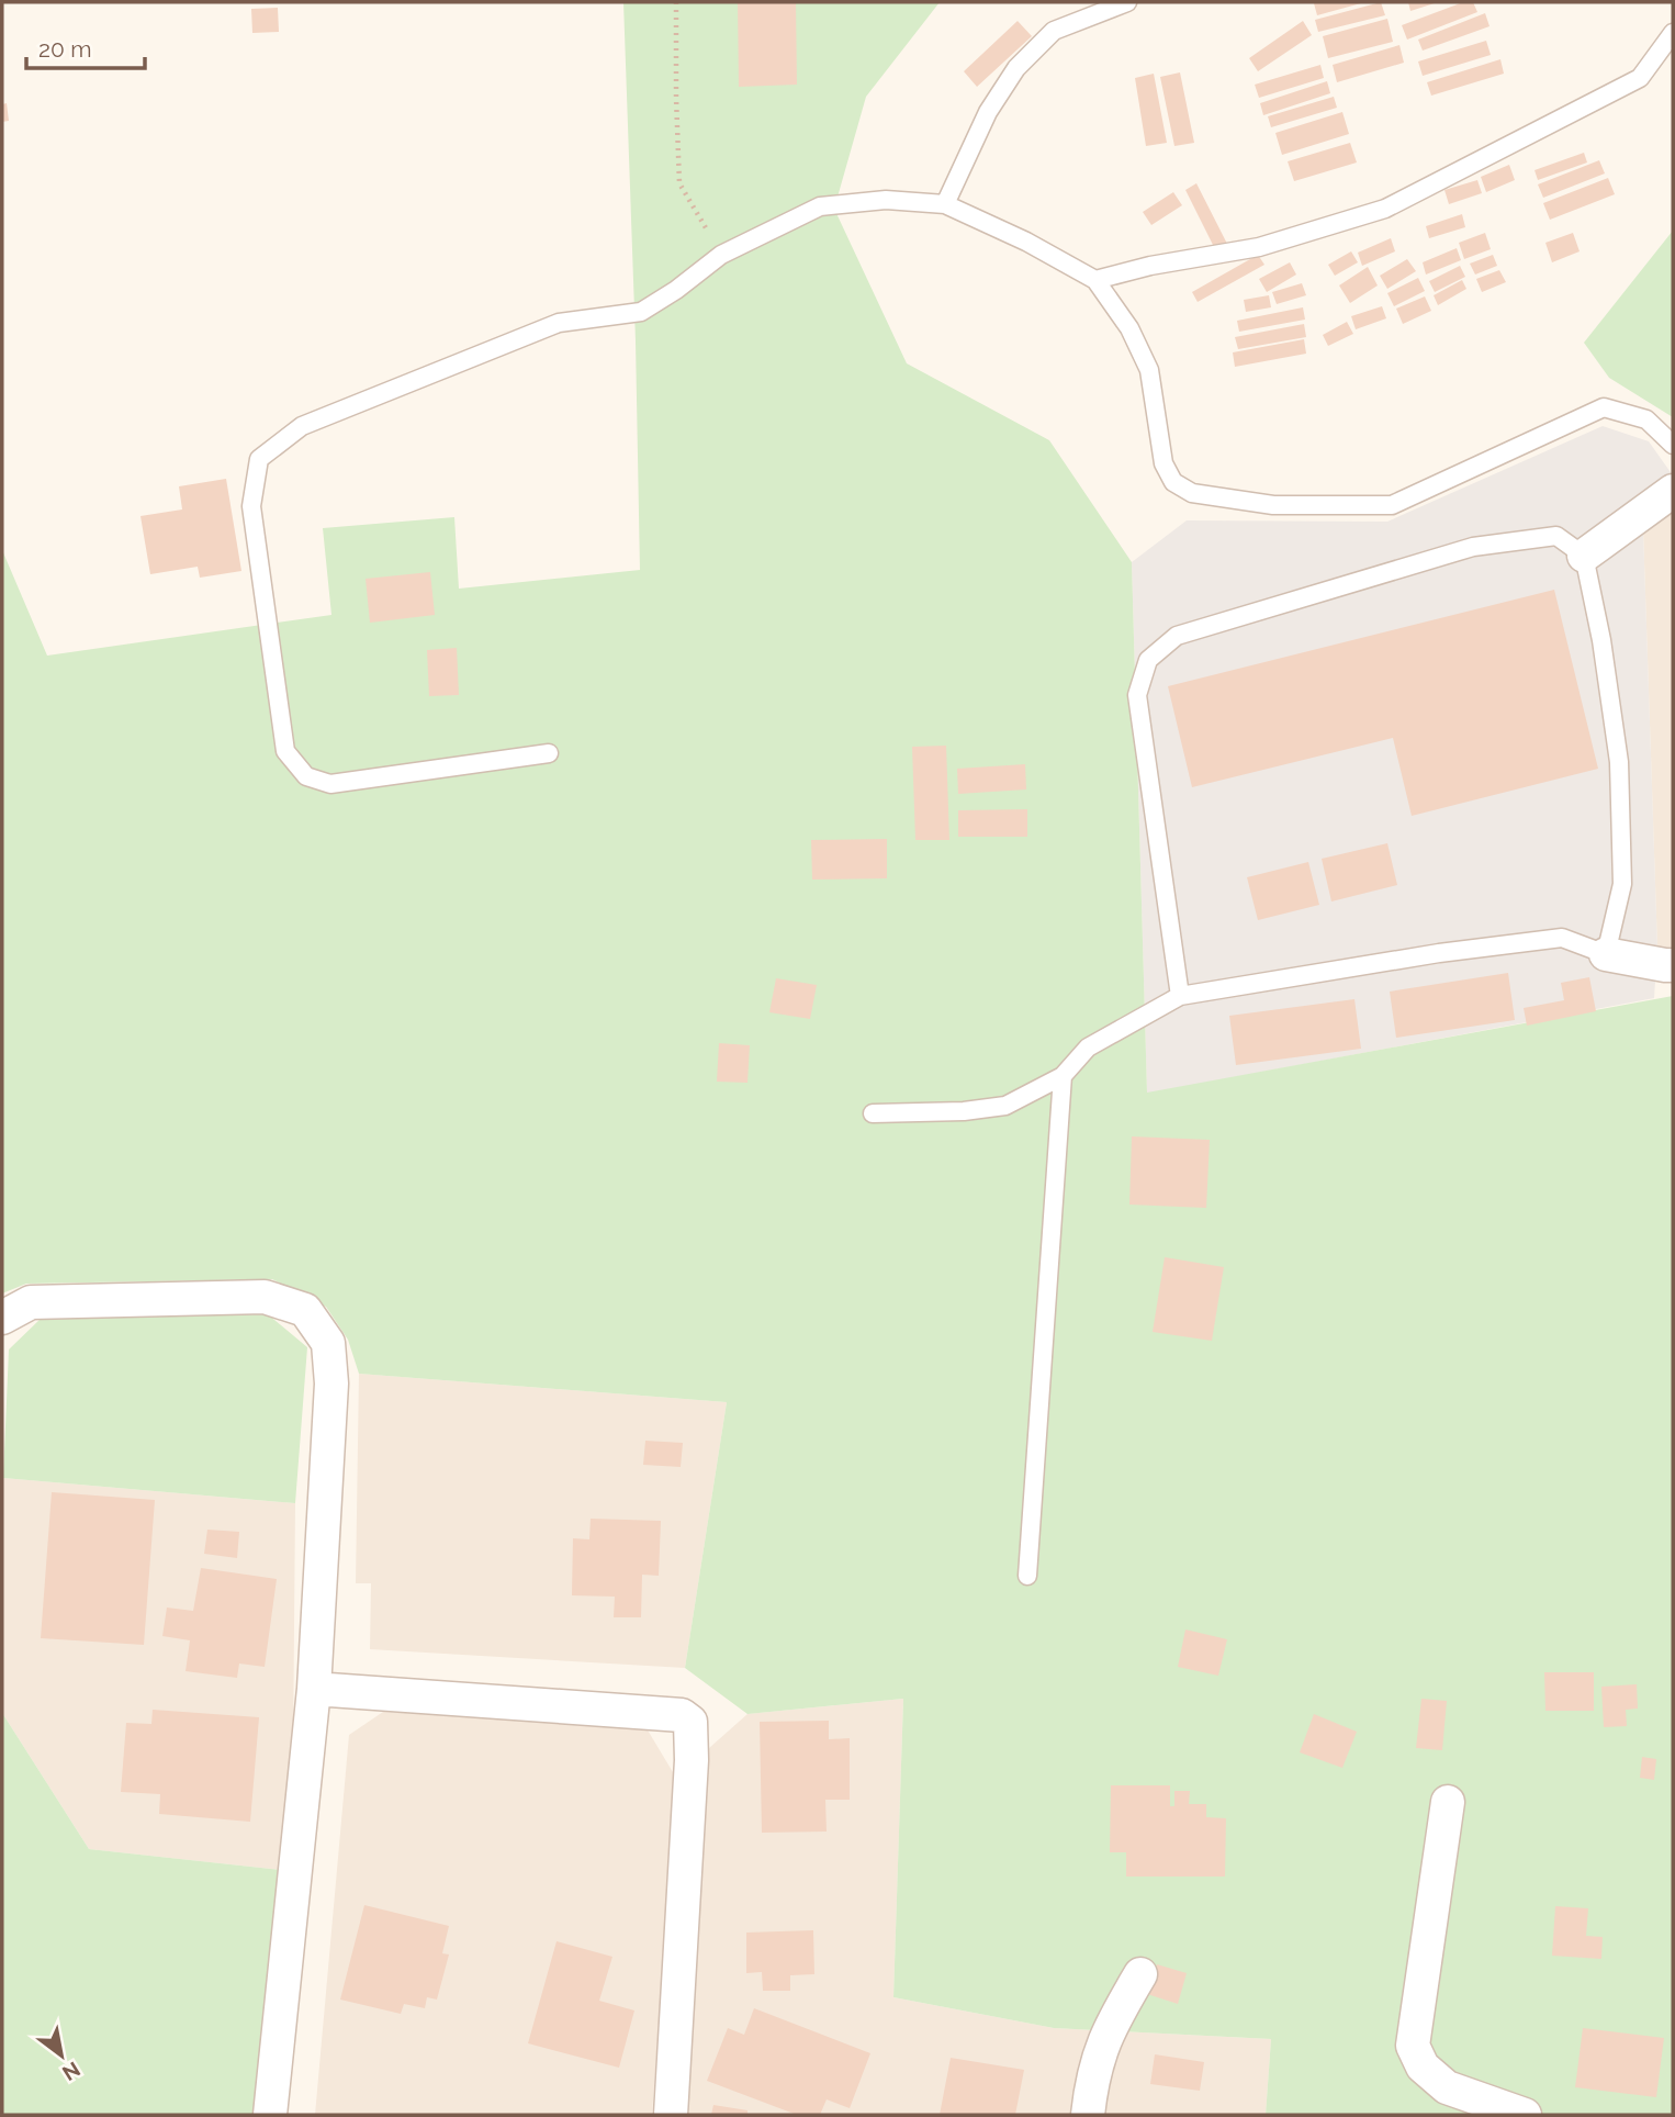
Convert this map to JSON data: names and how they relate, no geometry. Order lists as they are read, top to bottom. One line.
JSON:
{"scale_bar":"20 m","north":"bottom right"}
